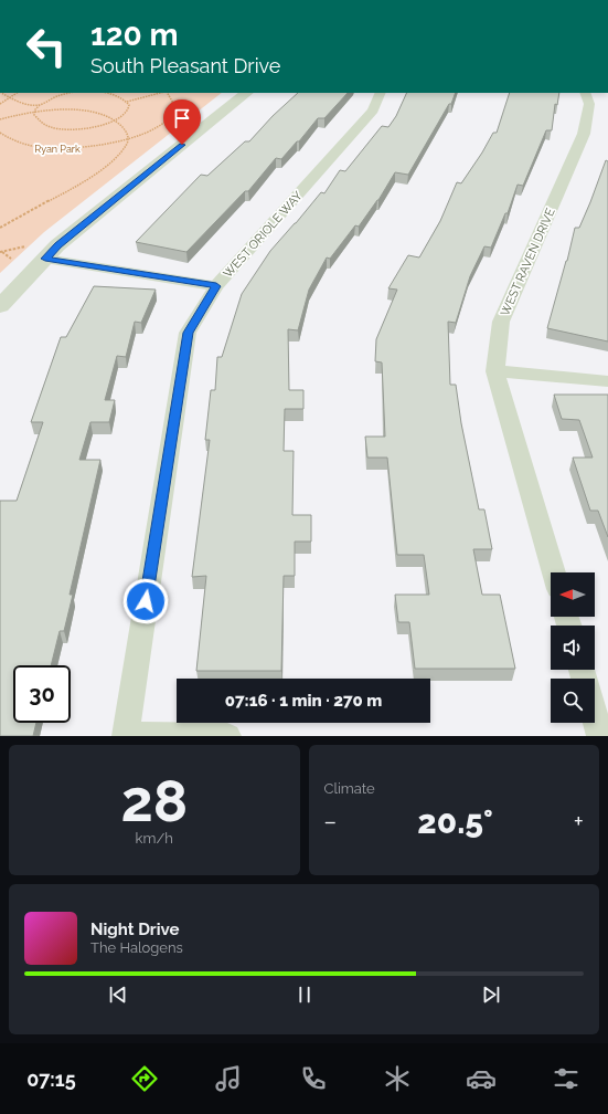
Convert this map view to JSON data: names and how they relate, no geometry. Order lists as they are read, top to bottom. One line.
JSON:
{"streets":{"street":["WEST ORIOLE WAY","WEST RAVEN DRIVE"]},"parks":["Ryan Park"],"north":"left","page":{"turn":["120 m","South Pleasant Drive"],"limit":"30","trip":"07:16 · 1 min · 270 m","tile":[["28","km/h"],"Climate"],"heat":["−","20.5°","+"],"song":["Night Drive","The Halogens"],"tabs":"07:15"}}
